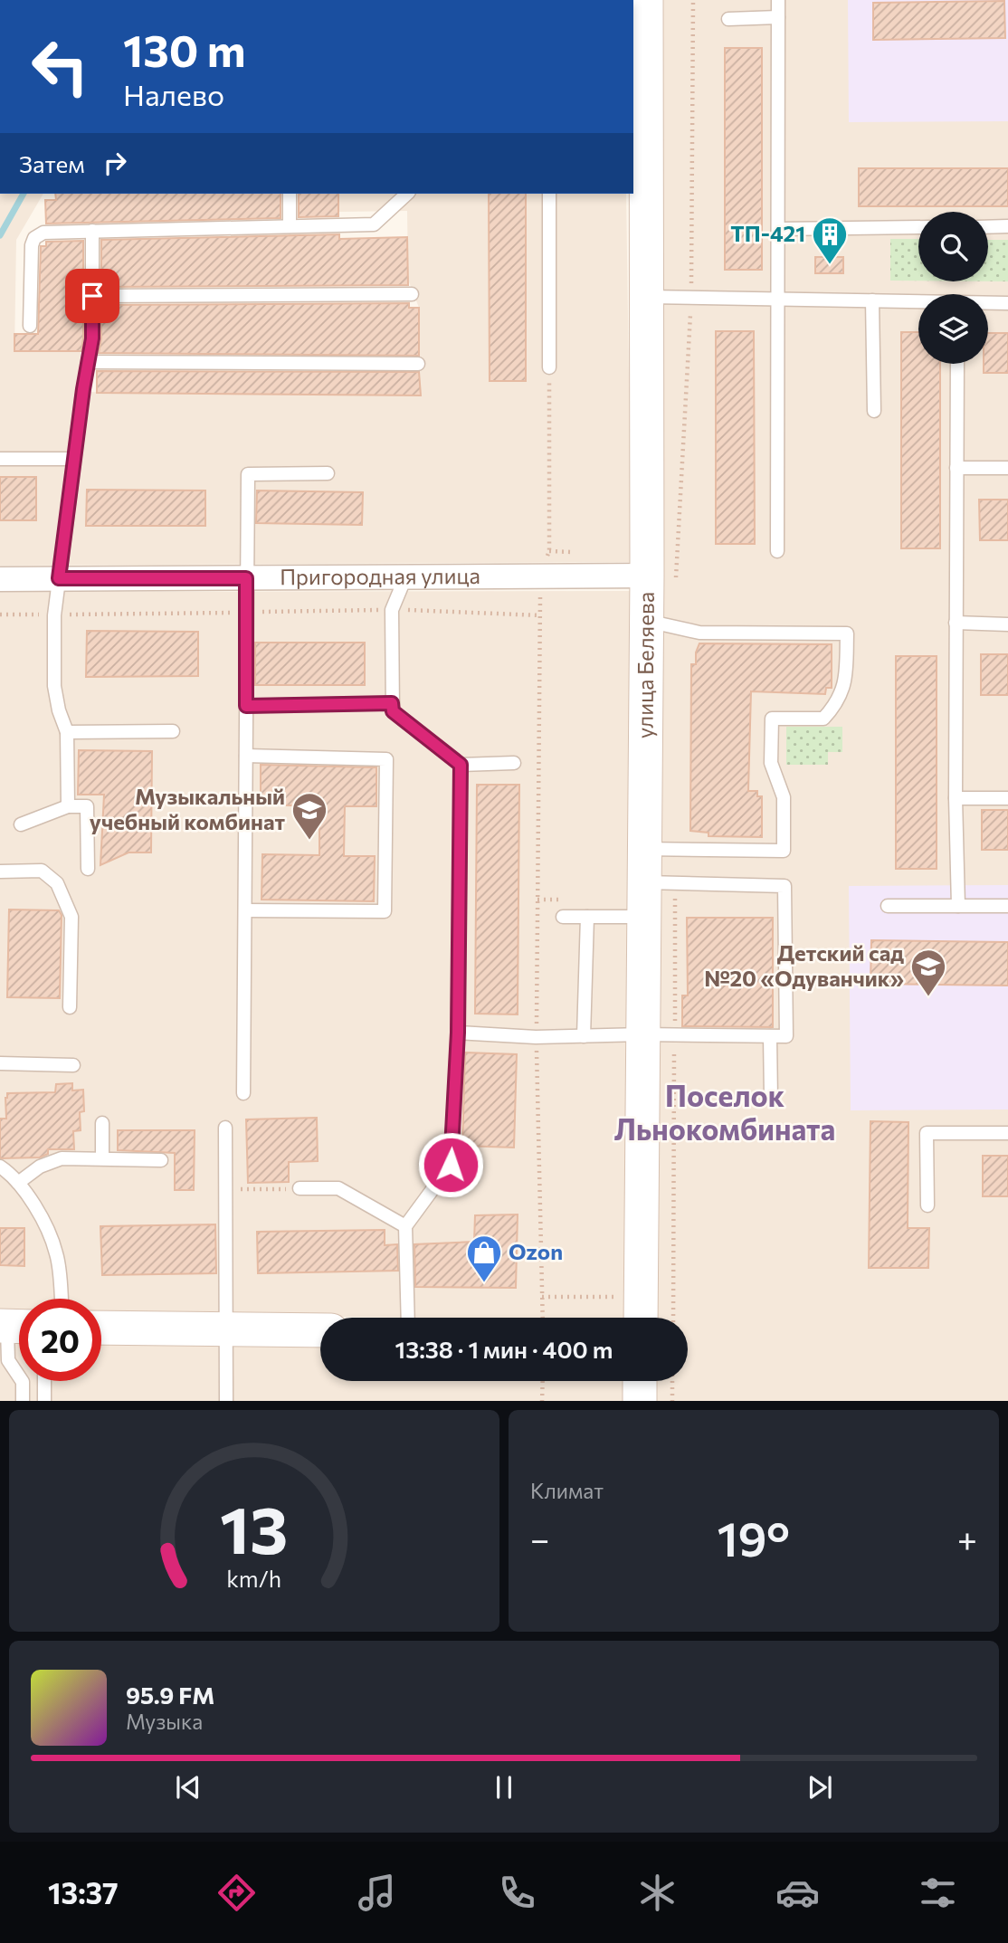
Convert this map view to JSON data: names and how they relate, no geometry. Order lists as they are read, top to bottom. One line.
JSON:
{"streets":{"street":["Пригородная улица","улица Беляева"]},"crossings":[["Пригородная улица","улица Беляева"]],"districts":["Поселок Льнокомбината"],"places":{"building":["ТП-421"],"school or university":["Музыкальный учебный комбинат","Детский сад №20 «Одуванчик»"],"shop":["Ozon"]},"page":{"turn":["130 m","Налево"],"then":"Затем","limit":"20","trip":"13:38 · 1 мин · 400 m","tile":"Климат","heat":["−","19°","+"],"song":["95.9 FM","Музыка"],"tabs":"13:37","gauge":["13","km/h"]}}
